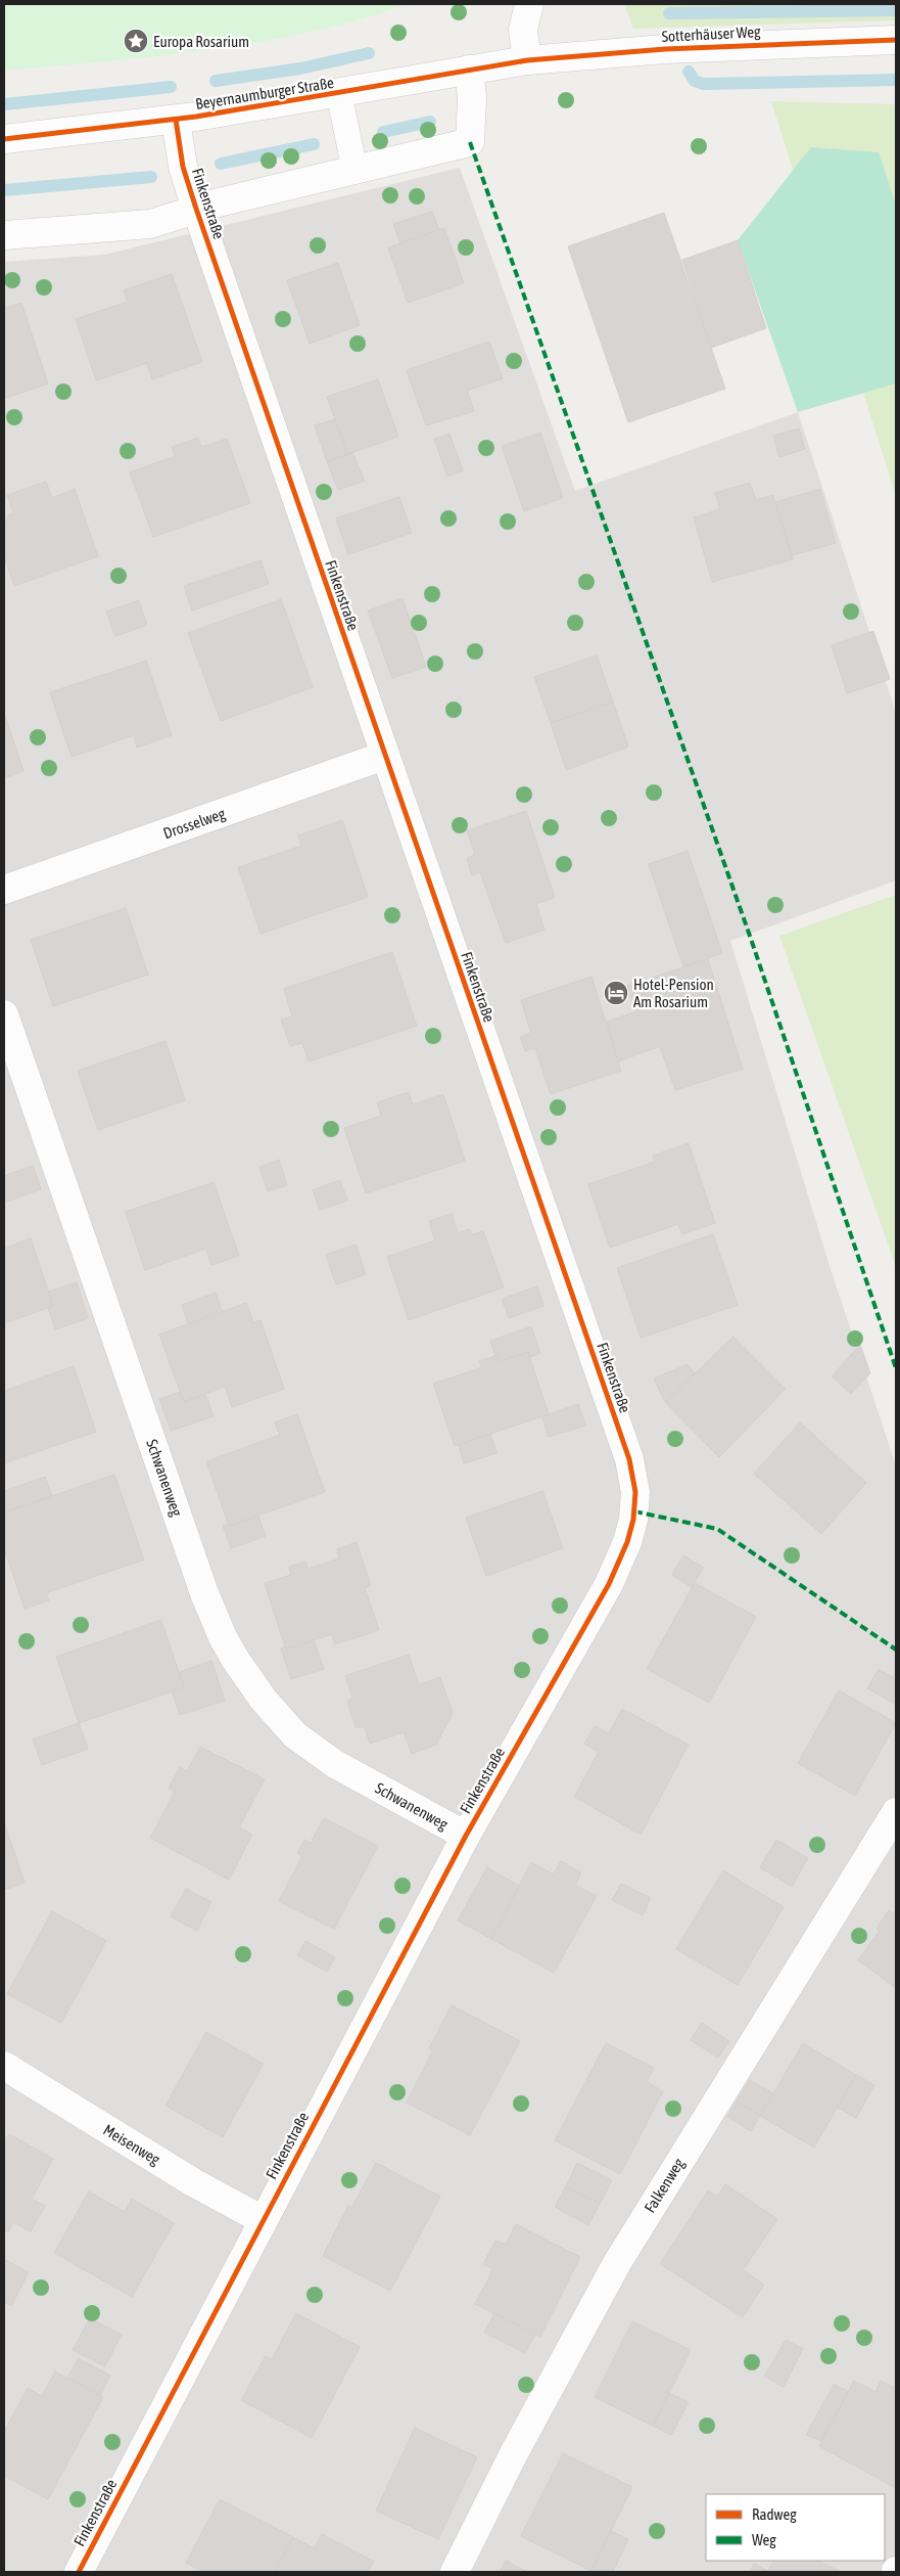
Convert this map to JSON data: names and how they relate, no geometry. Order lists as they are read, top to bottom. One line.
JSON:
{"streets":{"street":["Sotterhäuser Weg","Beyernaumburger Straße","Finkenstraße","Drosselweg","Schwanenweg","Meisenweg","Falkenweg"]},"crossings":[["Sotterhäuser Weg","Beyernaumburger Straße"],["Beyernaumburger Straße","Finkenstraße"],["Finkenstraße","Drosselweg"],["Finkenstraße","Schwanenweg"],["Finkenstraße","Meisenweg"]],"places":{"place":["Europa Rosarium"],"hotel":["Hotel-Pension Am Rosarium"]},"legend":["Radweg","Weg"]}
